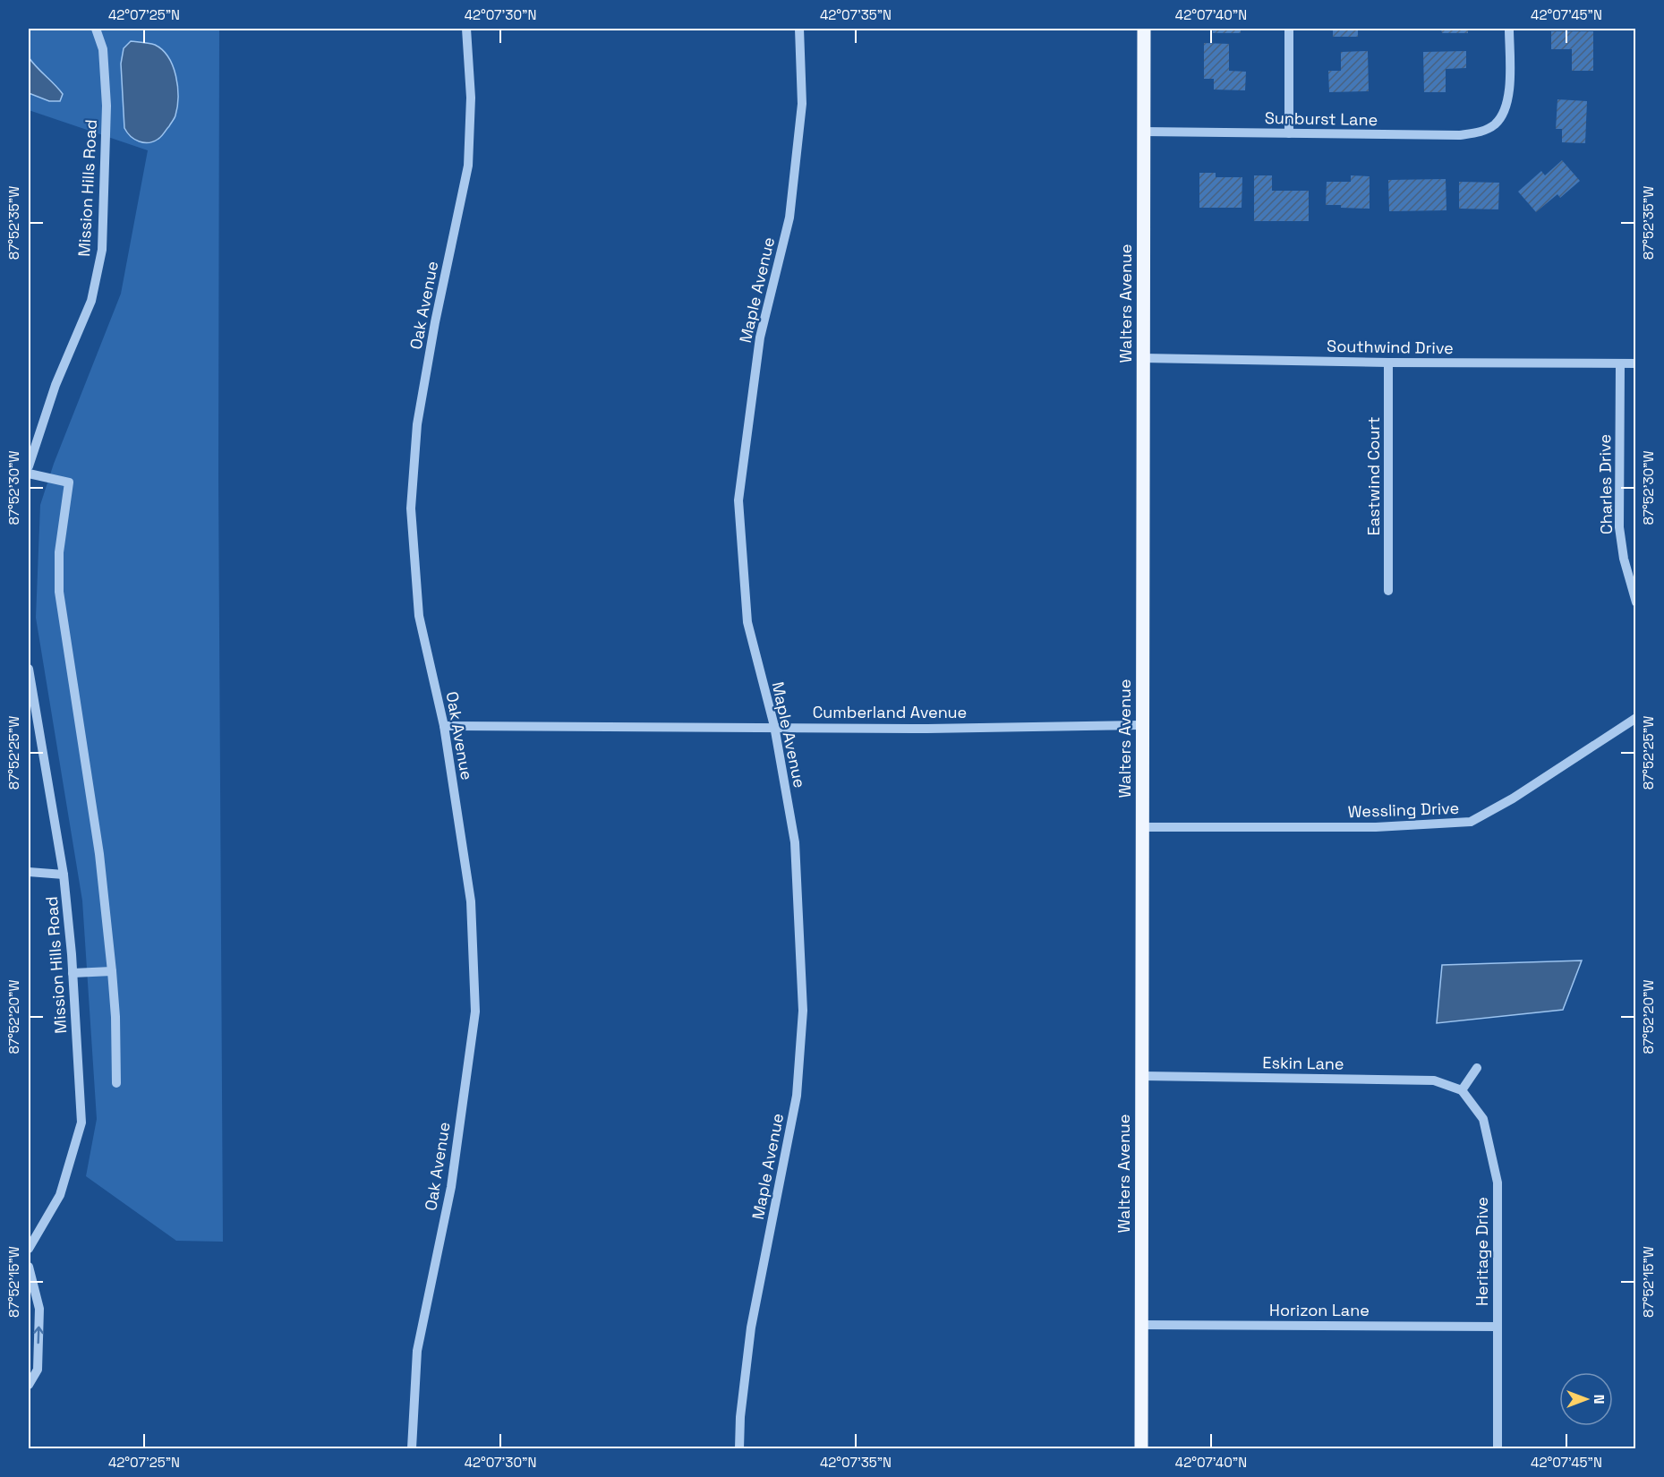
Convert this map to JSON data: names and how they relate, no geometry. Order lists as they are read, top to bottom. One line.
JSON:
{"streets":{"main road":["Walters Avenue"],"street":["Sunburst Lane","Mission Hills Road","Maple Avenue","Oak Avenue","Southwind Drive","Eastwind Court","Charles Drive","Cumberland Avenue","Wessling Drive","Eskin Lane","Heritage Drive","Horizon Lane"]},"crossings":[["Sunburst Lane","Walters Avenue"],["Maple Avenue","Cumberland Avenue"],["Walters Avenue","Southwind Drive"],["Walters Avenue","Cumberland Avenue"],["Walters Avenue","Wessling Drive"],["Walters Avenue","Eskin Lane"],["Walters Avenue","Horizon Lane"],["Oak Avenue","Cumberland Avenue"],["Southwind Drive","Eastwind Court"],["Southwind Drive","Charles Drive"],["Eskin Lane","Heritage Drive"],["Heritage Drive","Horizon Lane"]],"north":"right","coordinates":["42°07'25\"N","42°07'30\"N","42°07'35\"N","42°07'40\"N","42°07'45\"N","87°52'35\"W","87°52'30\"W","87°52'25\"W","87°52'20\"W","87°52'15\"W"]}
